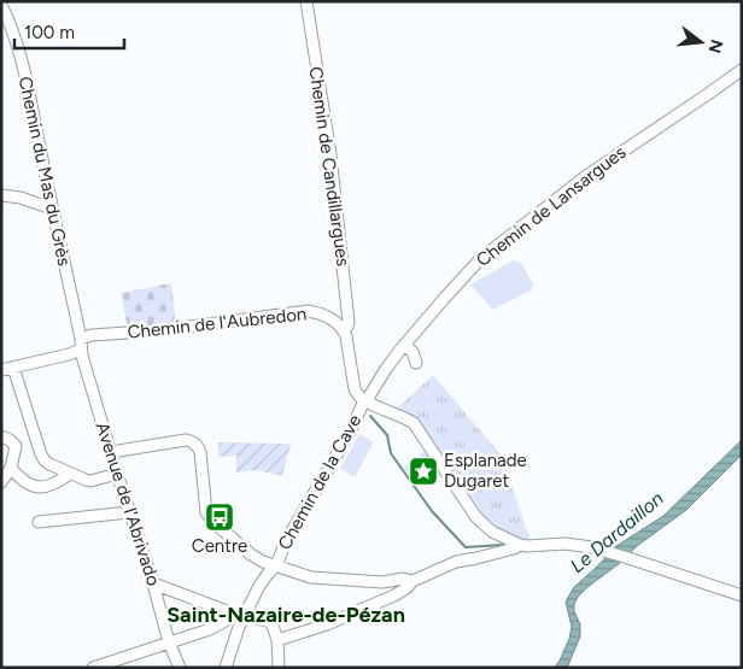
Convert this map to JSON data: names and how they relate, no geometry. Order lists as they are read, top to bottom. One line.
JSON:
{"streets":{"street":["Chemin de Candillargues","Chemin du Mas du Grès","Chemin de Lansargues","Chemin de l'Aubredon","Chemin de la Cave","Avenue de l'Abrivado"]},"crossings":[["Chemin de Candillargues","Chemin de l'Aubredon"],["Chemin du Mas du Grès","Chemin de l'Aubredon"],["Chemin du Mas du Grès","Avenue de l'Abrivado"],["Chemin de Lansargues","Chemin de la Cave"],["Chemin de l'Aubredon","Avenue de l'Abrivado"]],"districts":["Saint-Nazaire-de-Pézan"],"water":["Le Dardaillon"],"places":{"place":["Esplanade Dugaret"],"bus stop":["Centre"]},"scale_bar":"100 m","north":"right"}
